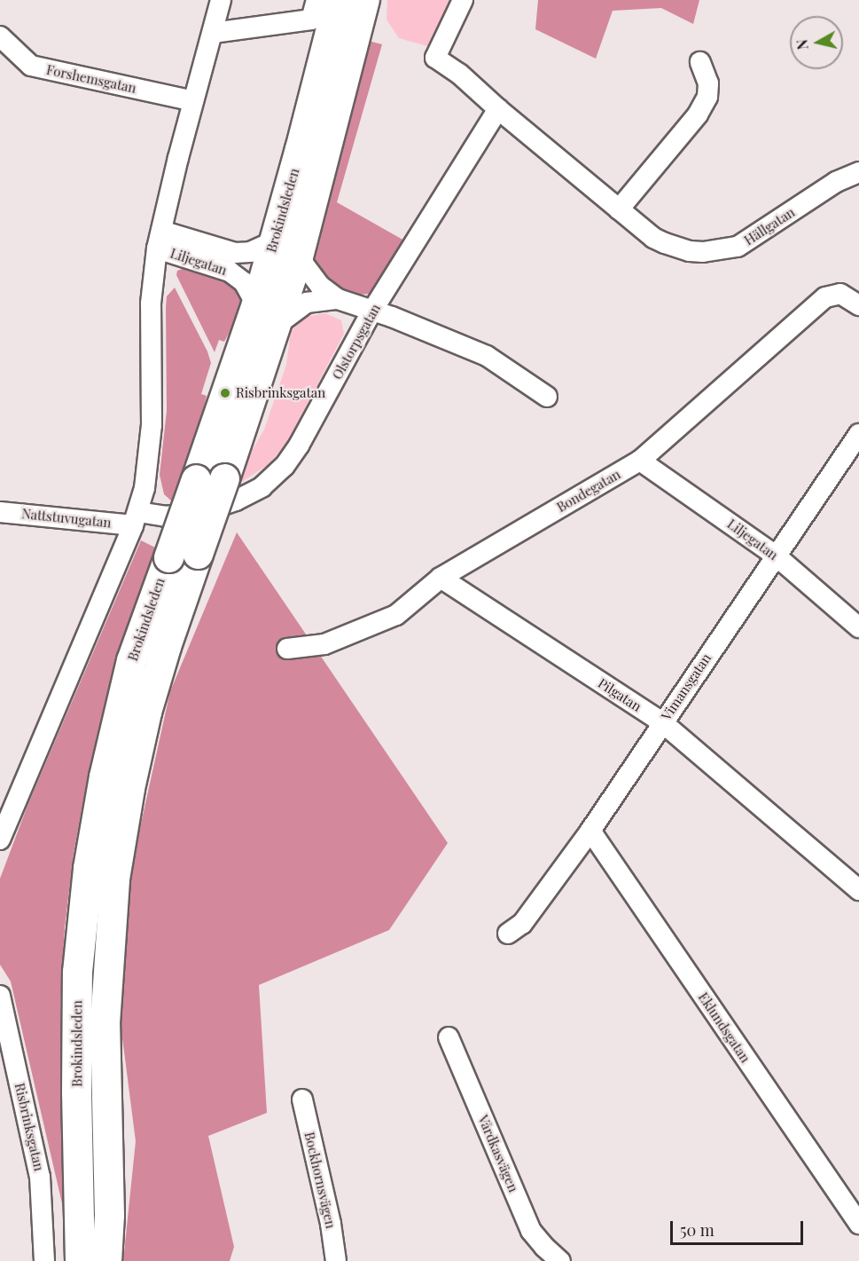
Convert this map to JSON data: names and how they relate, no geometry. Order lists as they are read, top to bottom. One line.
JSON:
{"streets":{"main road":["Brokindsleden"],"street":["Forshemsgatan","Hällgatan","Liljegatan","Olstorpsgatan","Bondegatan","Nattstuvugatan","Vimansgatan","Pilgatan","Eklundsgatan","Risbrinksgatan","Vårdkasvägen","Bockhornsvägen"]},"crossings":[["Brokindsleden","Liljegatan"],["Hällgatan","Olstorpsgatan"],["Liljegatan","Bondegatan"],["Liljegatan","Vimansgatan"],["Olstorpsgatan","Nattstuvugatan"],["Bondegatan","Pilgatan"],["Vimansgatan","Pilgatan"],["Vimansgatan","Eklundsgatan"]],"places":["Risbrinksgatan"],"scale_bar":"50 m","north":"left"}
